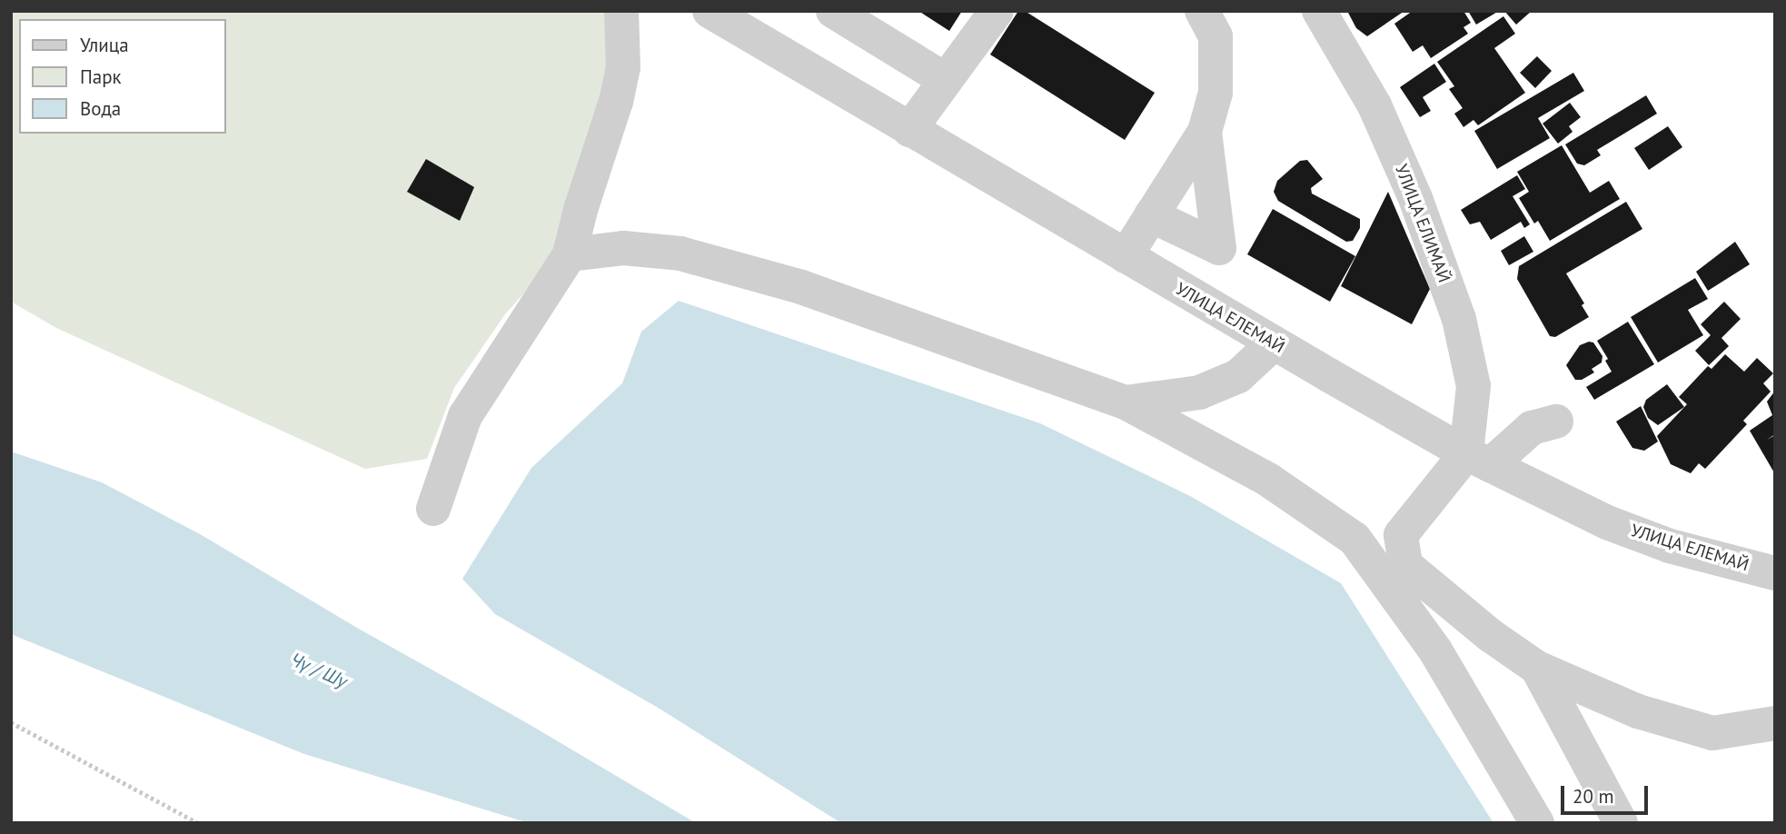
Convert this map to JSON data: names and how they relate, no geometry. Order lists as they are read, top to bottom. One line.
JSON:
{"streets":{"street":["УЛИЦА ЕЛИМАЙ","УЛИЦА ЕЛЕМАЙ"]},"crossings":[["УЛИЦА ЕЛИМАЙ","УЛИЦА ЕЛЕМАЙ"]],"water":["Чү / Шу"],"legend":["Улица","Парк","Вода"],"scale_bar":"20 m"}
